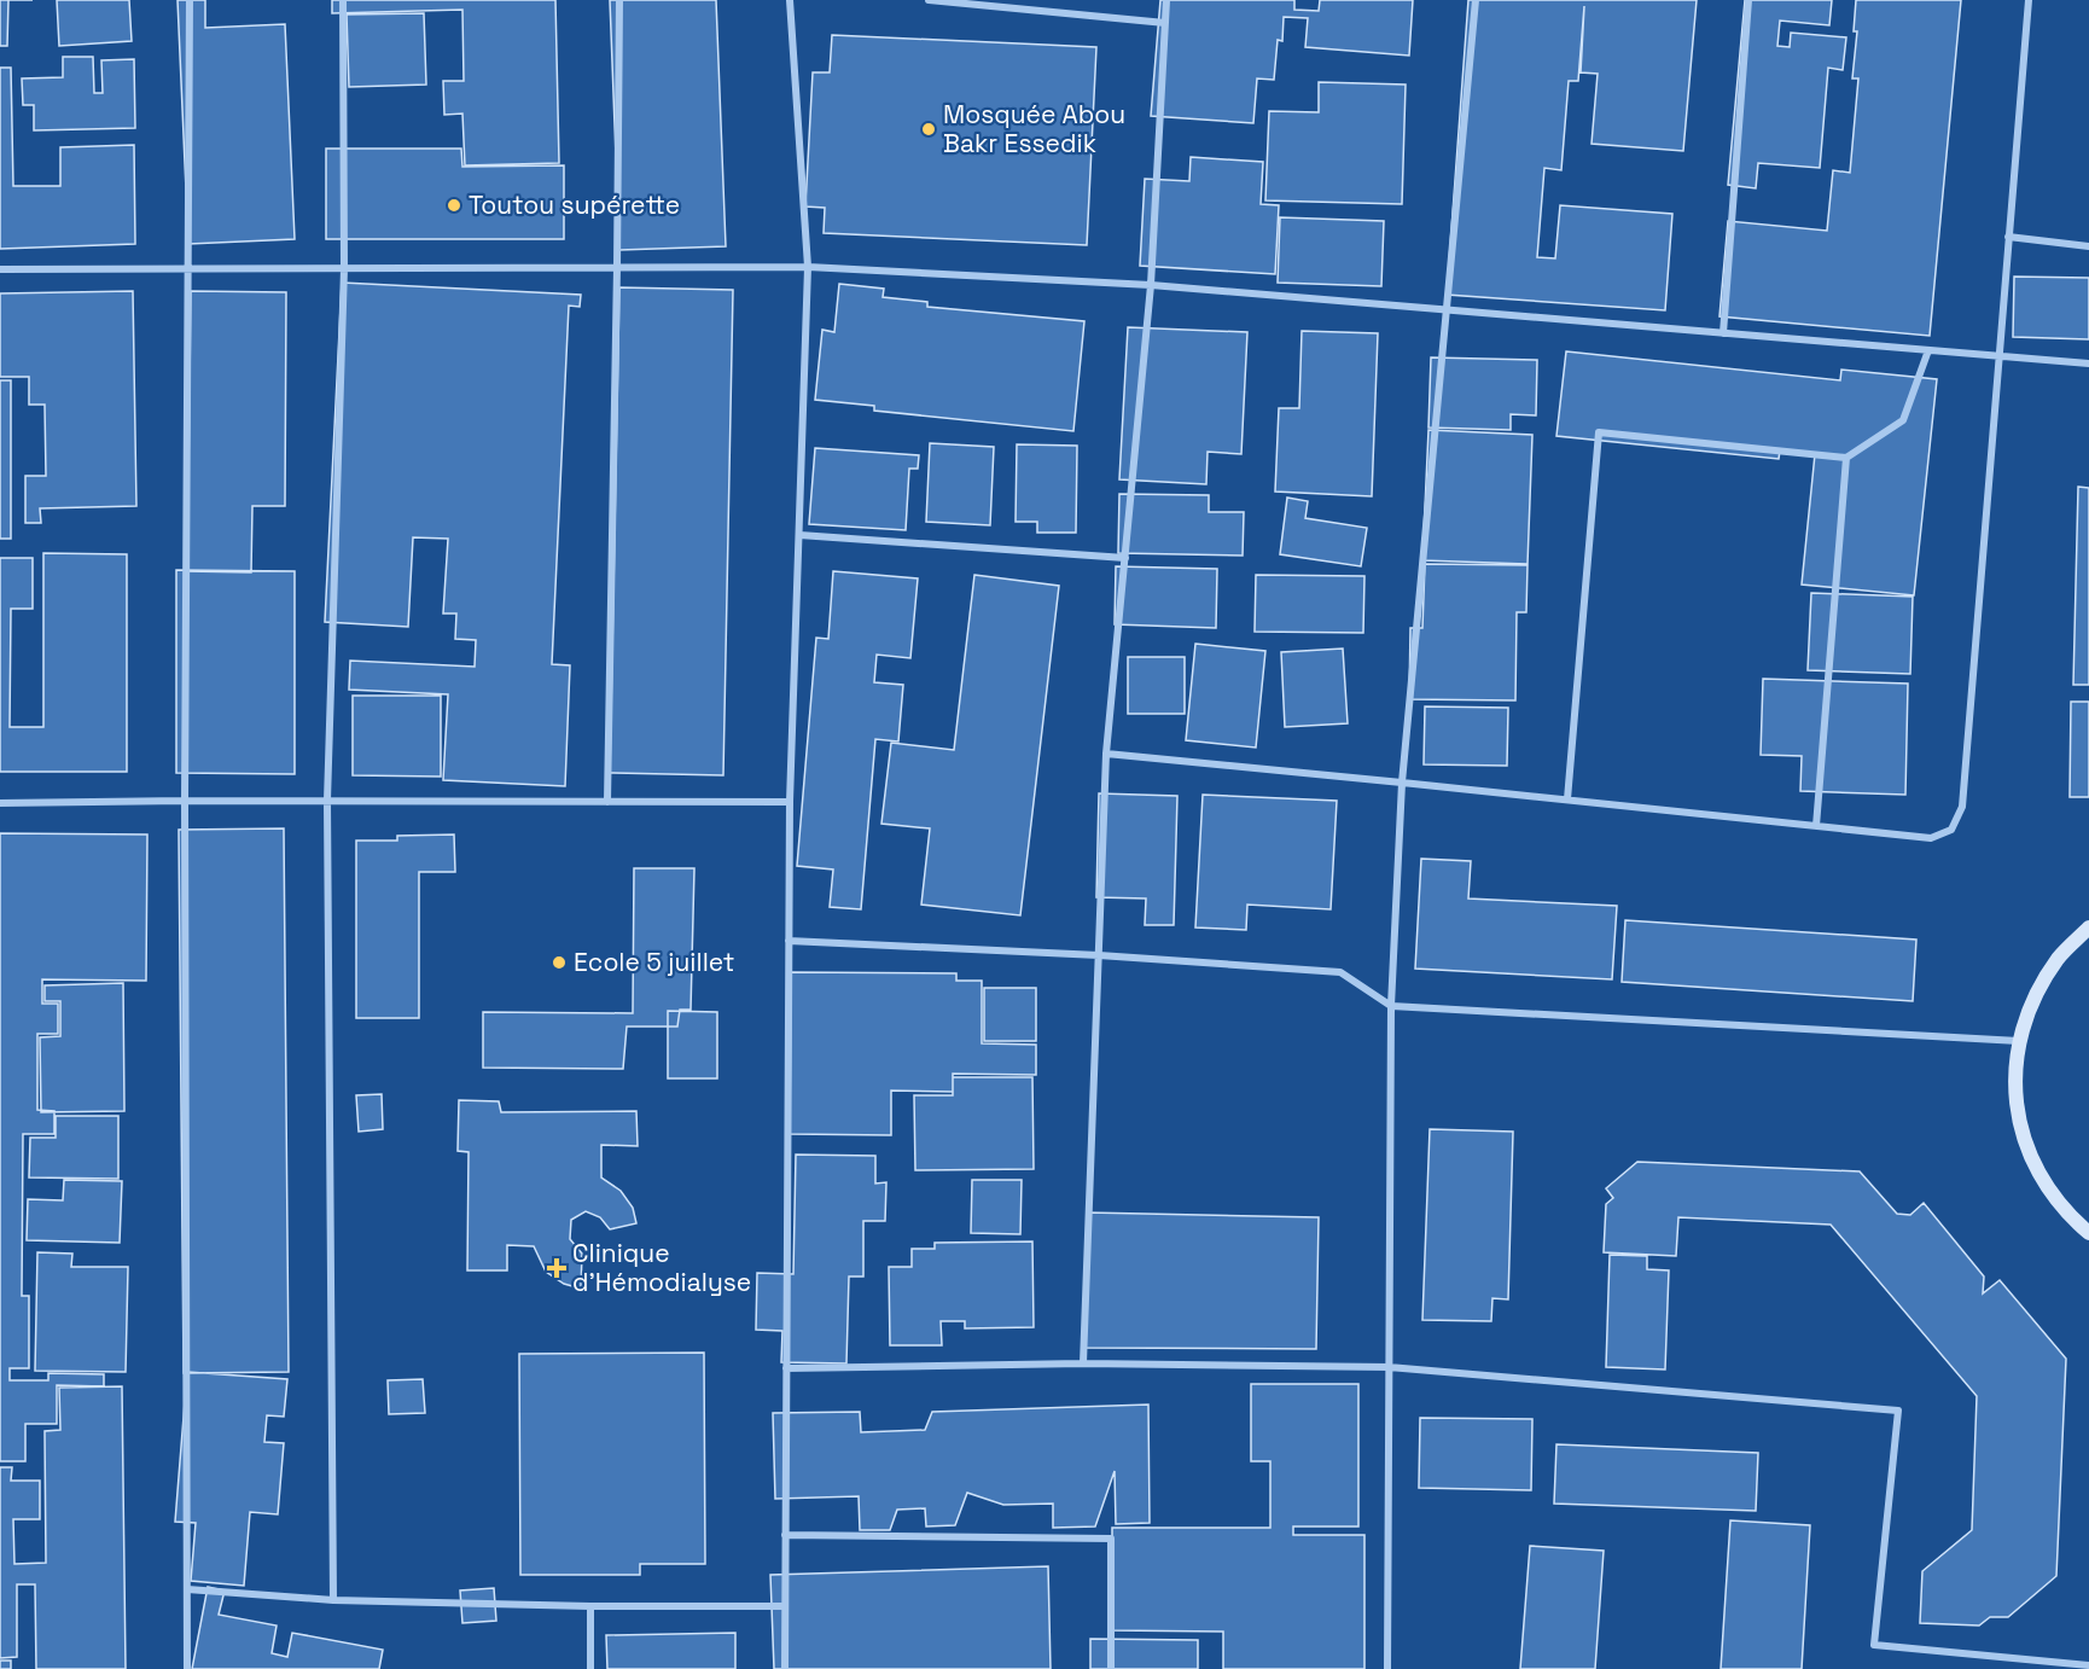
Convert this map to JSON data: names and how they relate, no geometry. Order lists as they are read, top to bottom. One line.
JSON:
{"places":{"other":["Mosquée Abou Bakr Essedik","Toutou supérette","Ecole 5 juillet"],"health":["Clinique d'Hémodialyse"]}}
